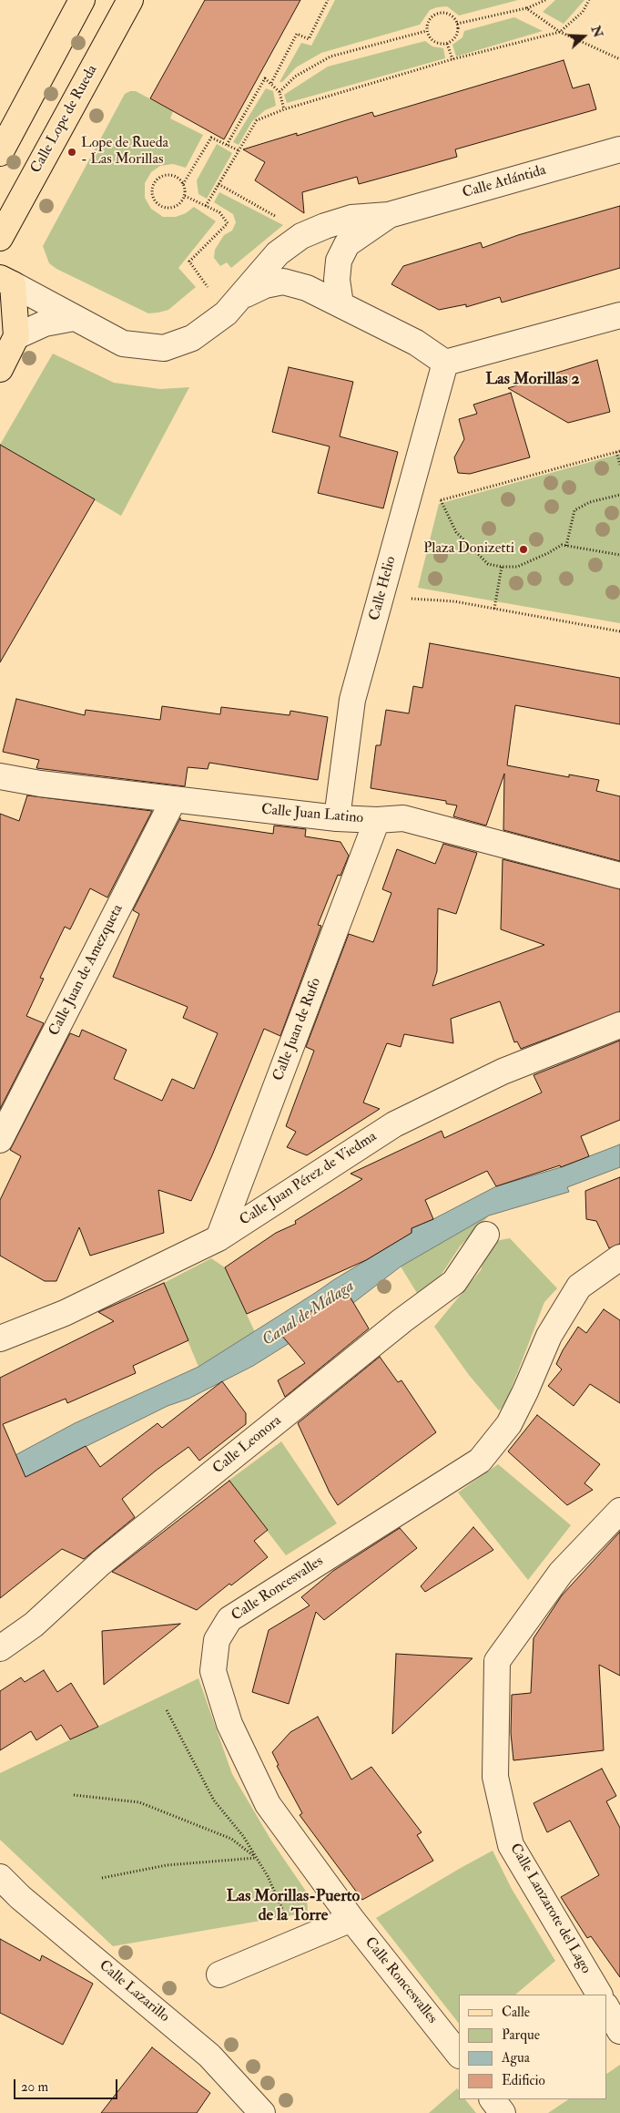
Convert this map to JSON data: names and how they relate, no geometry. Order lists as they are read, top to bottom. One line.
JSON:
{"streets":{"main road":["Calle Lope de Rueda"],"street":["Calle Atlántida","Calle Helio","Calle Juan Latino","Calle Juan de Amezqueta","Calle Juan de Rufo","Calle Juan Pérez de Viedma","Calle Leonora","Calle Roncesvalles","Calle Lanzarote del Lago","Calle Lazarillo"]},"crossings":[["Calle Helio","Calle Juan Latino"],["Calle Juan Latino","Calle Juan de Amezqueta"],["Calle Juan Latino","Calle Juan de Rufo"],["Calle Juan de Rufo","Calle Juan Pérez de Viedma"]],"districts":["Las Morillas 2","Las Morillas-Puerto de la Torre"],"water":["Canal de Málaga"],"places":["Lope de Rueda - Las Morillas","Plaza Donizetti"],"legend":["Calle","Parque","Agua","Edificio"],"scale_bar":"20 m","north":"right"}
